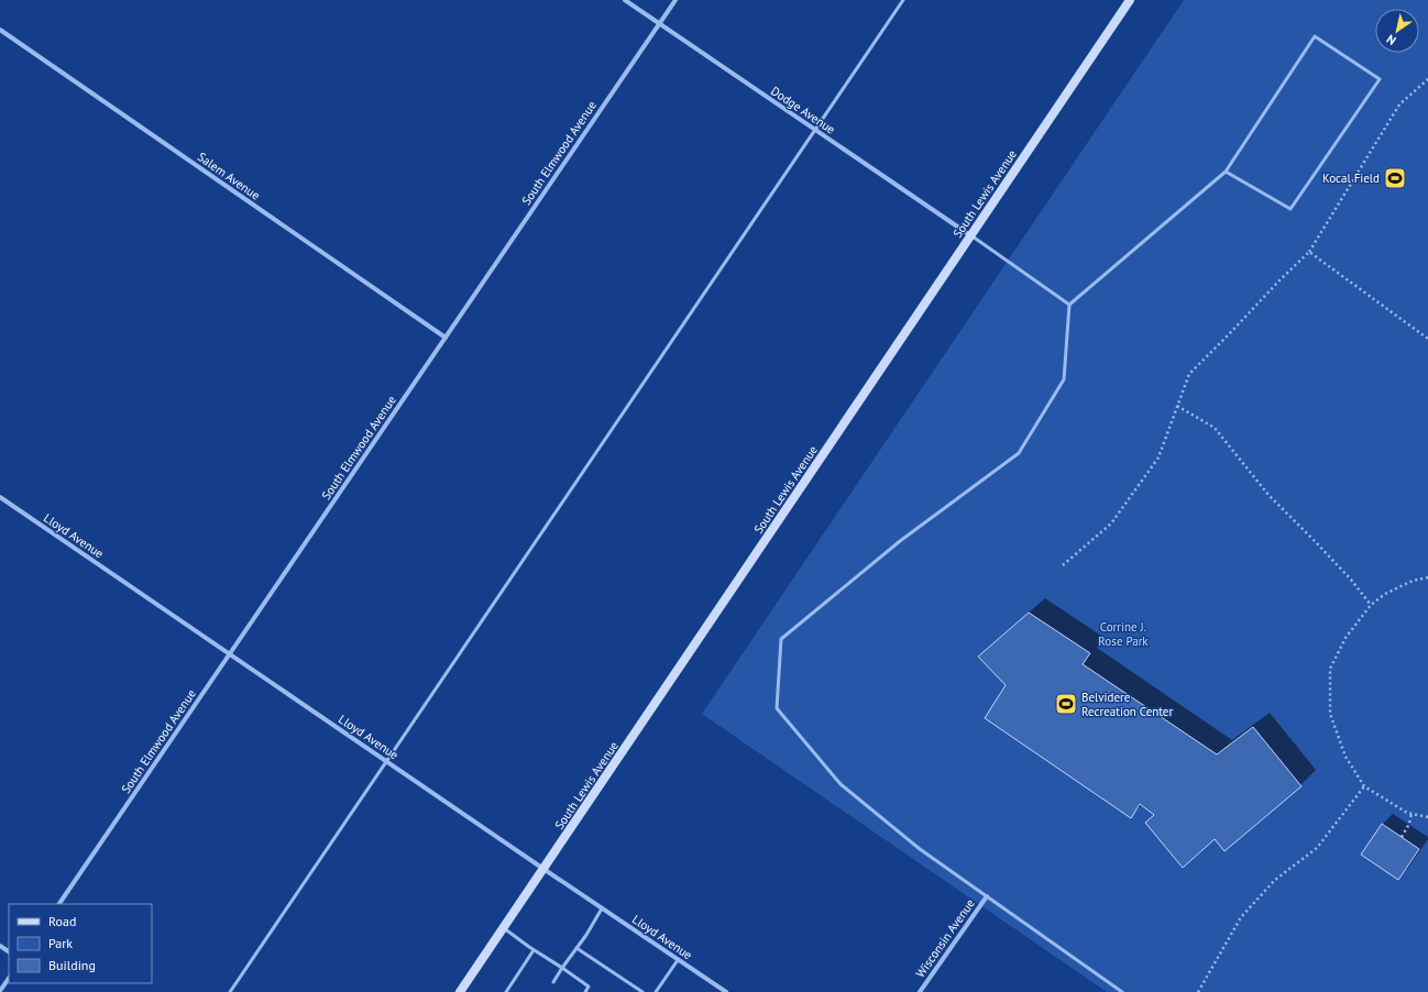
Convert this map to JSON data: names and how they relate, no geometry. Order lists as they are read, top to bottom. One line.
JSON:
{"streets":{"main road":["South Lewis Avenue"],"street":["Dodge Avenue","South Elmwood Avenue","Salem Avenue","Lloyd Avenue","Wisconsin Avenue"]},"crossings":[["Dodge Avenue","South Elmwood Avenue"],["Dodge Avenue","South Lewis Avenue"],["South Elmwood Avenue","Salem Avenue"],["South Elmwood Avenue","Lloyd Avenue"],["South Lewis Avenue","Lloyd Avenue"]],"parks":["Corrine J. Rose Park"],"places":{"sports":["Kocal Field","Belvidere Recreation Center"]},"legend":["Road","Park","Building"],"north":"bottom left"}
